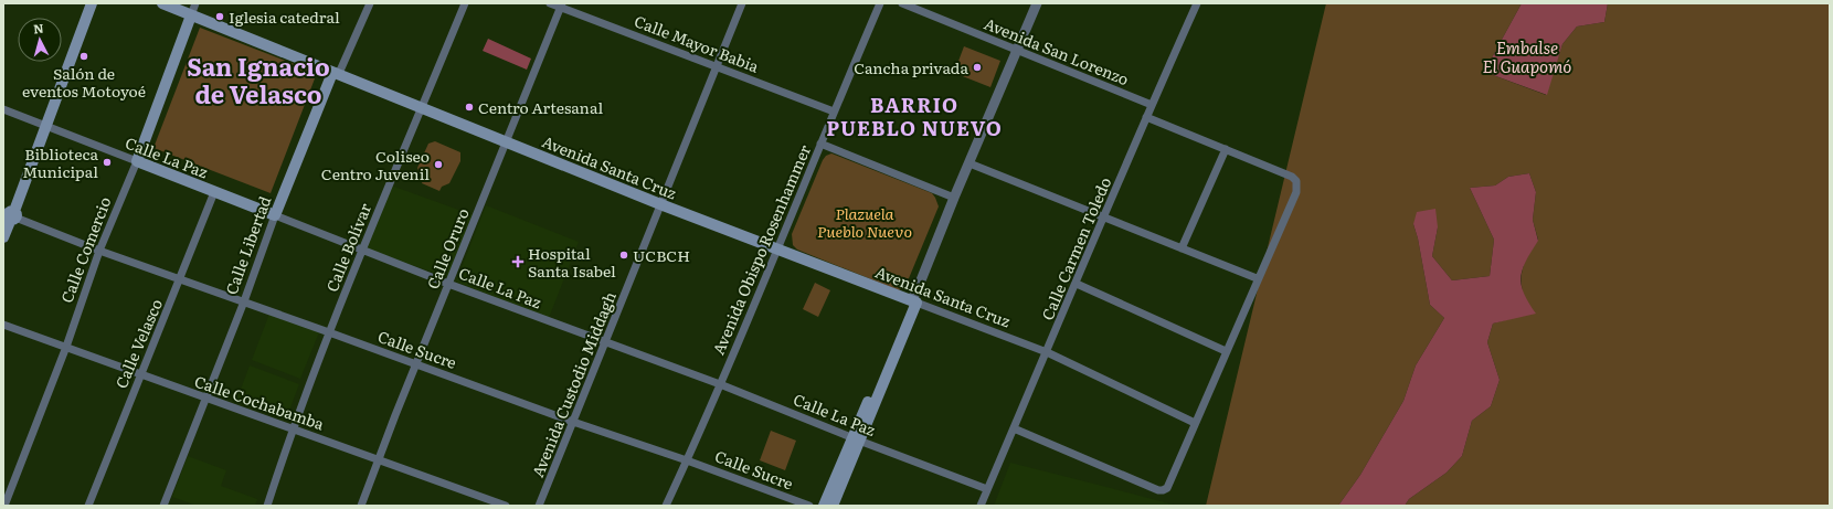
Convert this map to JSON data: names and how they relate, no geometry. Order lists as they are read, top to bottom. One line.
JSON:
{"streets":{"main road":["Calle La Paz","Avenida Santa Cruz","Calle Libertad","Calle Comercio"],"street":["Calle Mayor Babia","Avenida San Lorenzo","Calle Bolívar","Calle Oruro","Calle Carmen Toledo","Avenida Obispo Rosenhammer","Calle Velasco","Calle Sucre","Avenida Custodio Middagh","Calle Cochabamba"]},"crossings":[["Calle Mayor Babia","Calle Oruro"],["Calle Mayor Babia","Avenida Obispo Rosenhammer"],["Calle Mayor Babia","Avenida Custodio Middagh"],["Avenida San Lorenzo","Calle Carmen Toledo"],["Calle La Paz","Calle Libertad"],["Calle La Paz","Calle Bolívar"],["Calle La Paz","Calle Oruro"],["Calle La Paz","Calle Carmen Toledo"],["Calle La Paz","Calle Comercio"],["Calle La Paz","Avenida Obispo Rosenhammer"],["Calle La Paz","Calle Velasco"],["Calle La Paz","Avenida Custodio Middagh"],["Avenida Santa Cruz","Calle Libertad"],["Avenida Santa Cruz","Calle Bolívar"],["Avenida Santa Cruz","Calle Oruro"],["Avenida Santa Cruz","Calle Carmen Toledo"],["Avenida Santa Cruz","Calle Comercio"],["Avenida Santa Cruz","Avenida Obispo Rosenhammer"],["Avenida Santa Cruz","Avenida Custodio Middagh"],["Calle Libertad","Calle Sucre"],["Calle Libertad","Calle Cochabamba"],["Calle Bolívar","Calle Sucre"],["Calle Bolívar","Calle Cochabamba"],["Calle Oruro","Calle Sucre"],["Calle Oruro","Calle Cochabamba"],["Calle Comercio","Calle Sucre"],["Calle Comercio","Calle Cochabamba"],["Avenida Obispo Rosenhammer","Calle Sucre"],["Calle Velasco","Calle Sucre"],["Calle Velasco","Calle Cochabamba"],["Calle Sucre","Avenida Custodio Middagh"]],"districts":["San Ignacio de Velasco","BARRIO PUEBLO NUEVO"],"water":["Embalse El Guapomó"],"parks":["Plazuela Pueblo Nuevo"],"places":{"other":["Iglesia catedral","Salón de eventos Motoyoé","Cancha privada","Centro Artesanal","Biblioteca Municipal","Coliseo Centro Juvenil","UCBCH"],"health":["Hospital Santa Isabel"]},"north":"top"}
